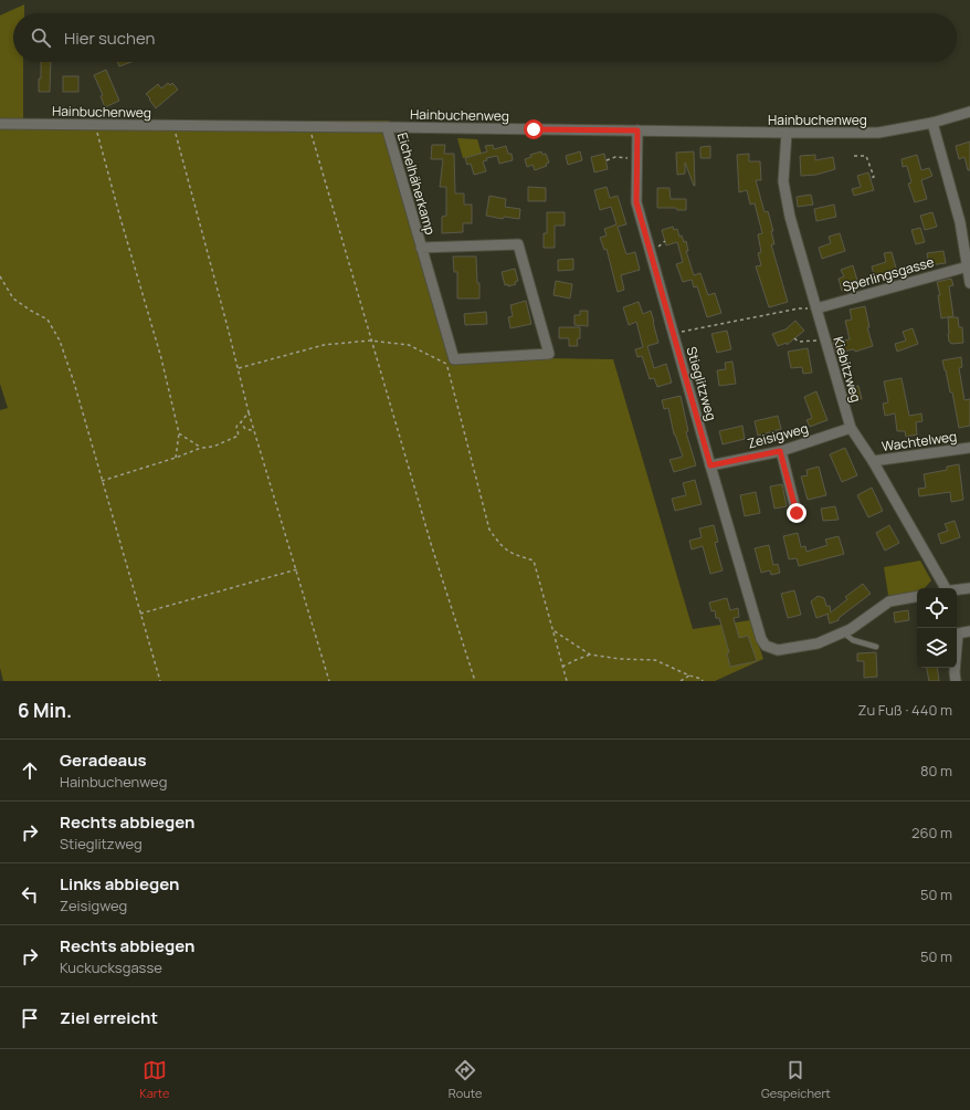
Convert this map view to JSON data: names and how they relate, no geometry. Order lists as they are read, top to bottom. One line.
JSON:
{"streets":{"street":["Hainbuchenweg","Eichelhäherkamp","Sperlingsgasse","Kiebitzweg","Stieglitzweg","Zeisigweg","Wachtelweg"]},"crossings":[["Hainbuchenweg","Eichelhäherkamp"],["Hainbuchenweg","Kiebitzweg"],["Hainbuchenweg","Stieglitzweg"],["Sperlingsgasse","Kiebitzweg"],["Kiebitzweg","Zeisigweg"],["Kiebitzweg","Wachtelweg"],["Stieglitzweg","Zeisigweg"]],"page":{"search":"Hier suchen","heading":["6 Min.","Zu Fuß · 440 m"],"list":[["Geradeaus","Hainbuchenweg","80 m"],["Rechts abbiegen","Stieglitzweg","260 m"],["Links abbiegen","Zeisigweg","50 m"],["Rechts abbiegen","Kuckucksgasse","50 m"],"Ziel erreicht"],"nav":["Karte","Route","Gespeichert"]}}
